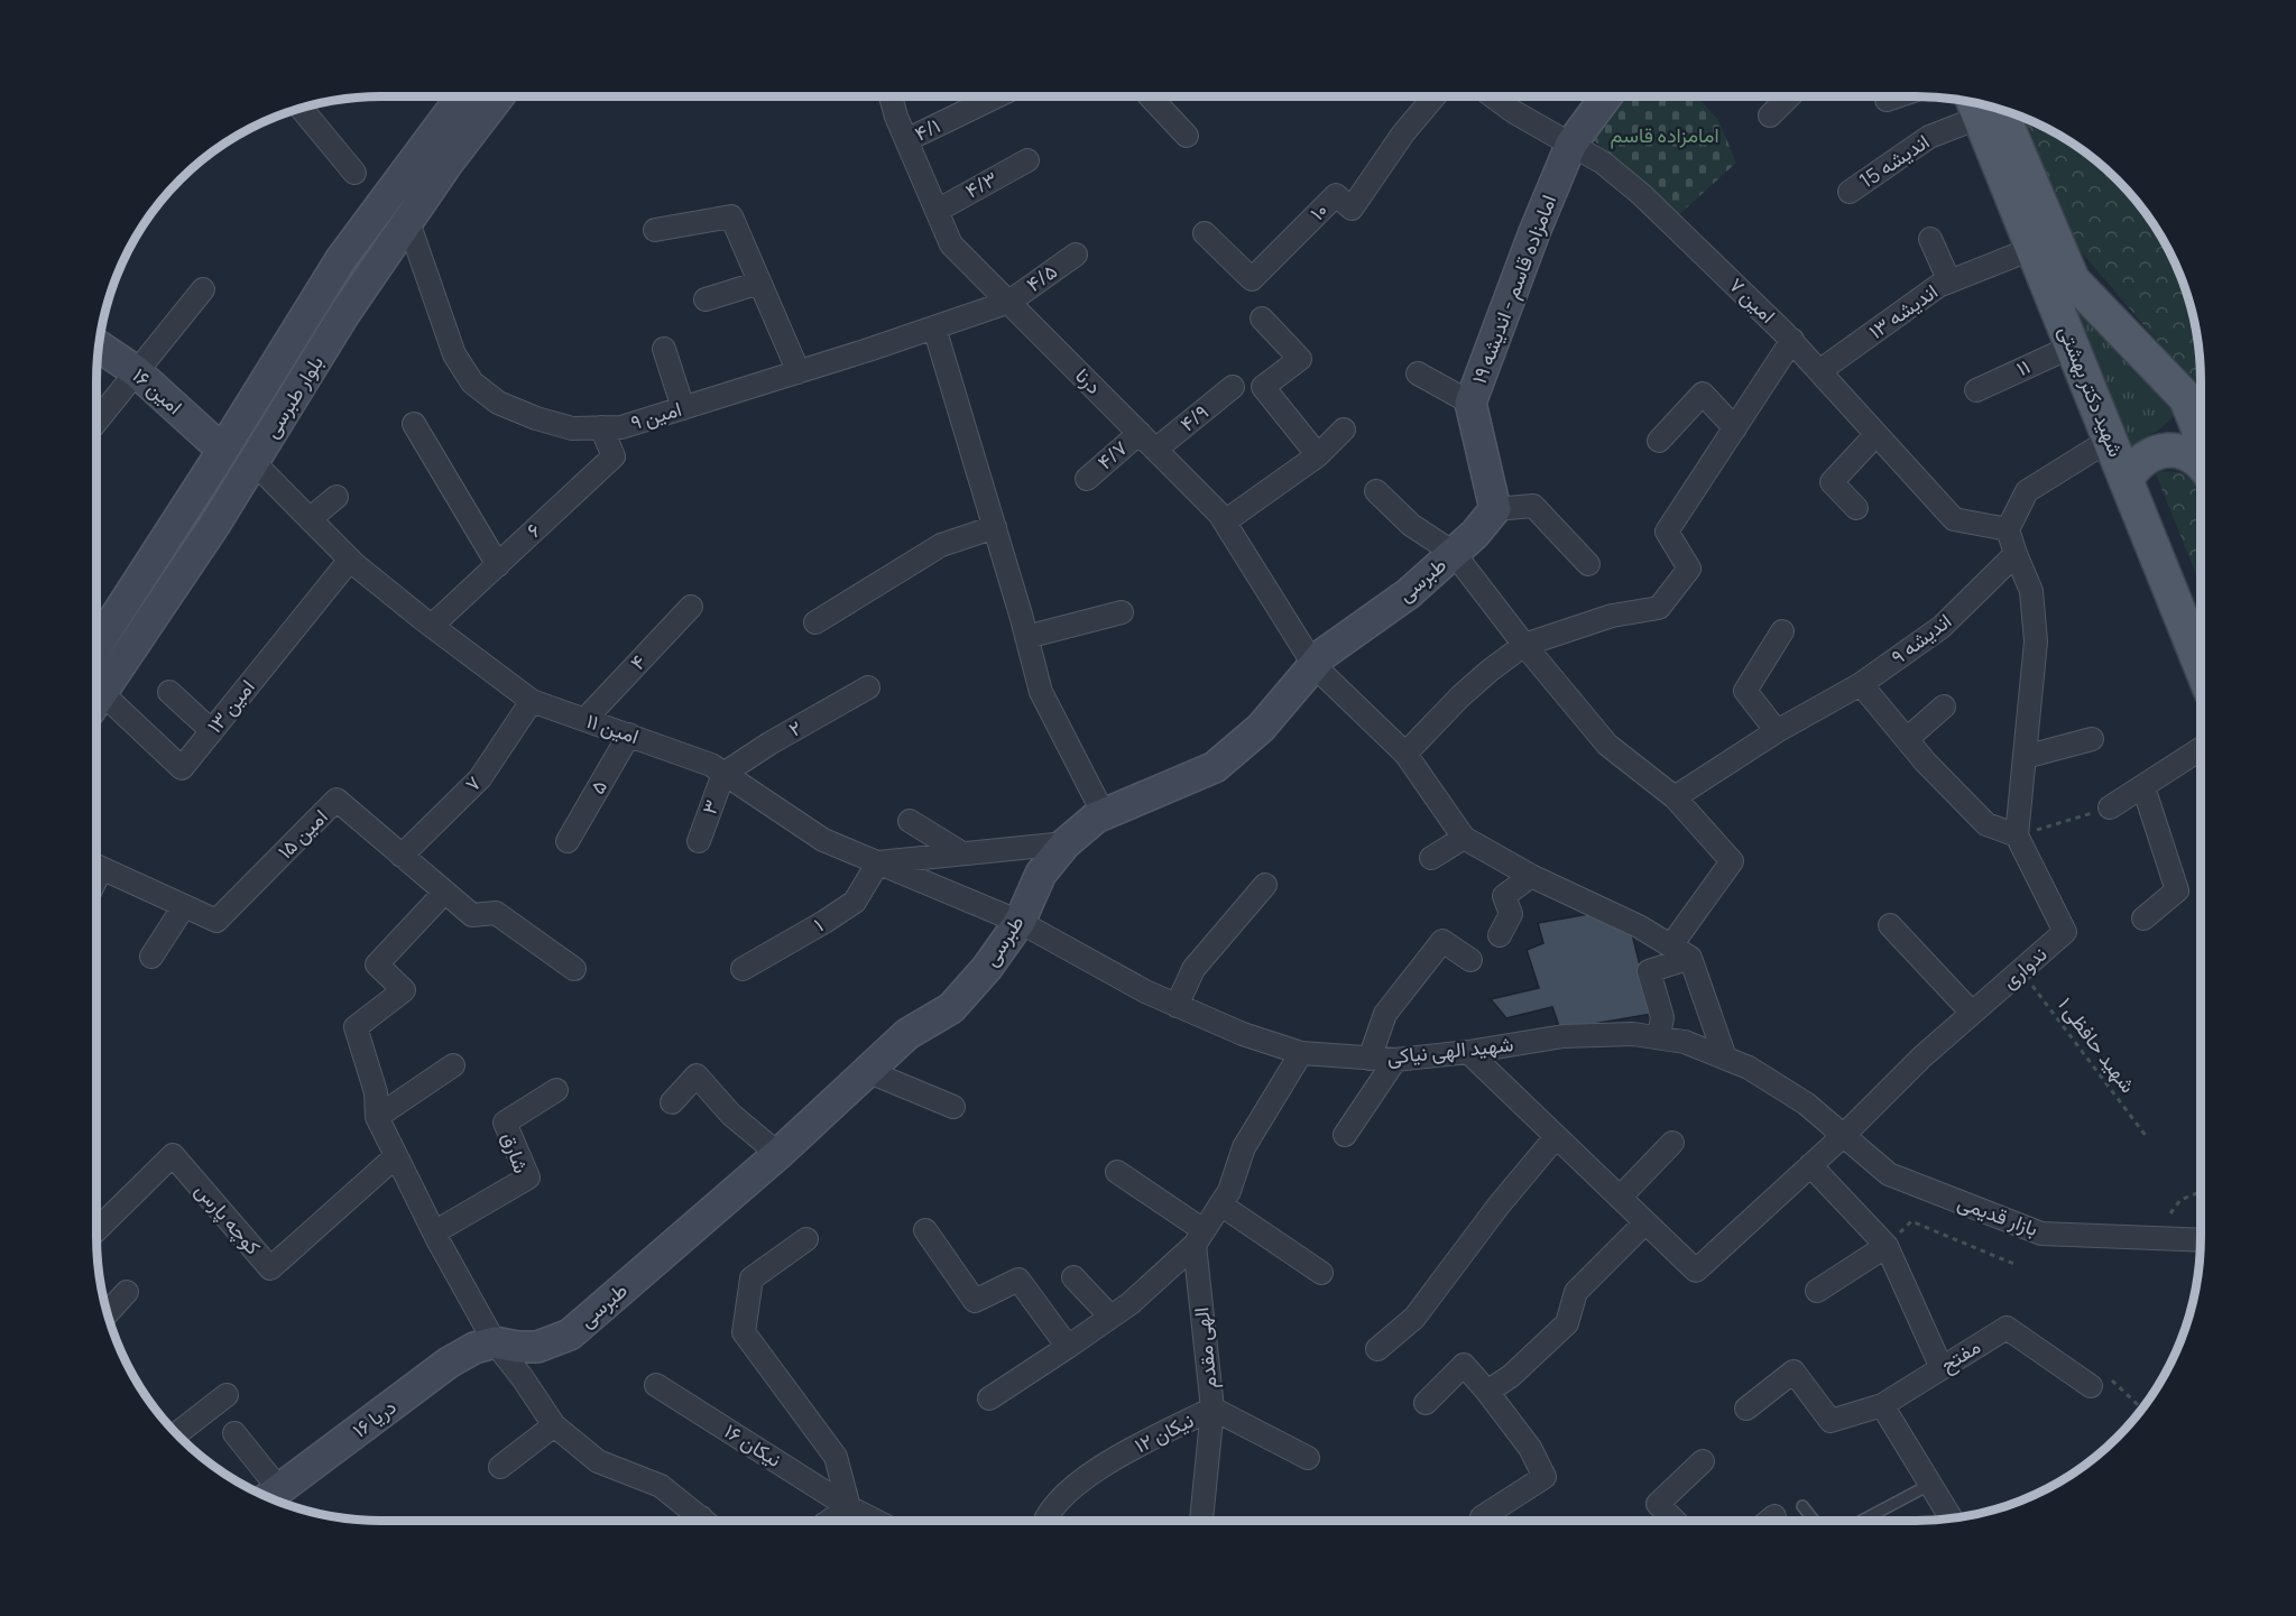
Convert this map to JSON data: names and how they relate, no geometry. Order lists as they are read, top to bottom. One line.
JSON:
{"streets":{"main road":["شهید دکتر بهشتی"],"street":["۴/۱","اندیشه 15","۴/۳","۱۰","۴/۵","امامزاده قاسم - اندیشه ۱۹","امین ۷","اندیشه ۱۳","۱۱","درنا","امین ۱۶","بلوار طبرسی","امین ۹","۴/۹","۴/۷","۶","طبرسی","اندیشه ۹","۴","امین ۱۳","امین ۱۱","۲","۷","۵","۳","امین ۱۵","۱","ندواری","شهید الهی نیاکی","شارق","بازار قدیمی","کوچه پارس","الهی مقدم","مفتح","دریا ۱۶","نیکان ۱۲","نیکان ۱۶"],"path":["شهید حافظی ۱"]},"crossings":[["۴/۱","درنا"],["۴/۳","درنا"],["۴/۵","درنا"],["۴/۵","امین ۹"],["امامزاده قاسم - اندیشه ۱۹","امین ۷"],["امامزاده قاسم - اندیشه ۱۹","طبرسی"],["امین ۷","اندیشه ۱۳"],["اندیشه ۱۳","شهید دکتر بهشتی"],["۱۱","شهید دکتر بهشتی"],["درنا","امین ۹"],["درنا","۴/۹"],["درنا","۴/۷"],["درنا","طبرسی"],["امین ۱۶","بلوار طبرسی"],["بلوار طبرسی","امین ۹"],["بلوار طبرسی","امین ۱۱"],["امین ۹","۶"],["۶","امین ۱۱"],["طبرسی","امین ۱۱"],["طبرسی","شهید الهی نیاکی"],["طبرسی","دریا ۱۶"],["۴","امین ۱۱"],["امین ۱۳","امین ۱۱"],["امین ۱۱","۲"],["امین ۱۱","۷"],["امین ۱۱","۵"],["امین ۱۱","۳"],["امین ۱۱","۱"],["امین ۱۱","شهید الهی نیاکی"],["۲","۳"],["۷","امین ۱۵"],["ندواری","شهید حافظی ۱"],["ندواری","شهید الهی نیاکی"],["ندواری","بازار قدیمی"],["شهید الهی نیاکی","بازار قدیمی"],["الهی مقدم","نیکان ۱۲"]],"parks":["امامزاده قاسم"]}
